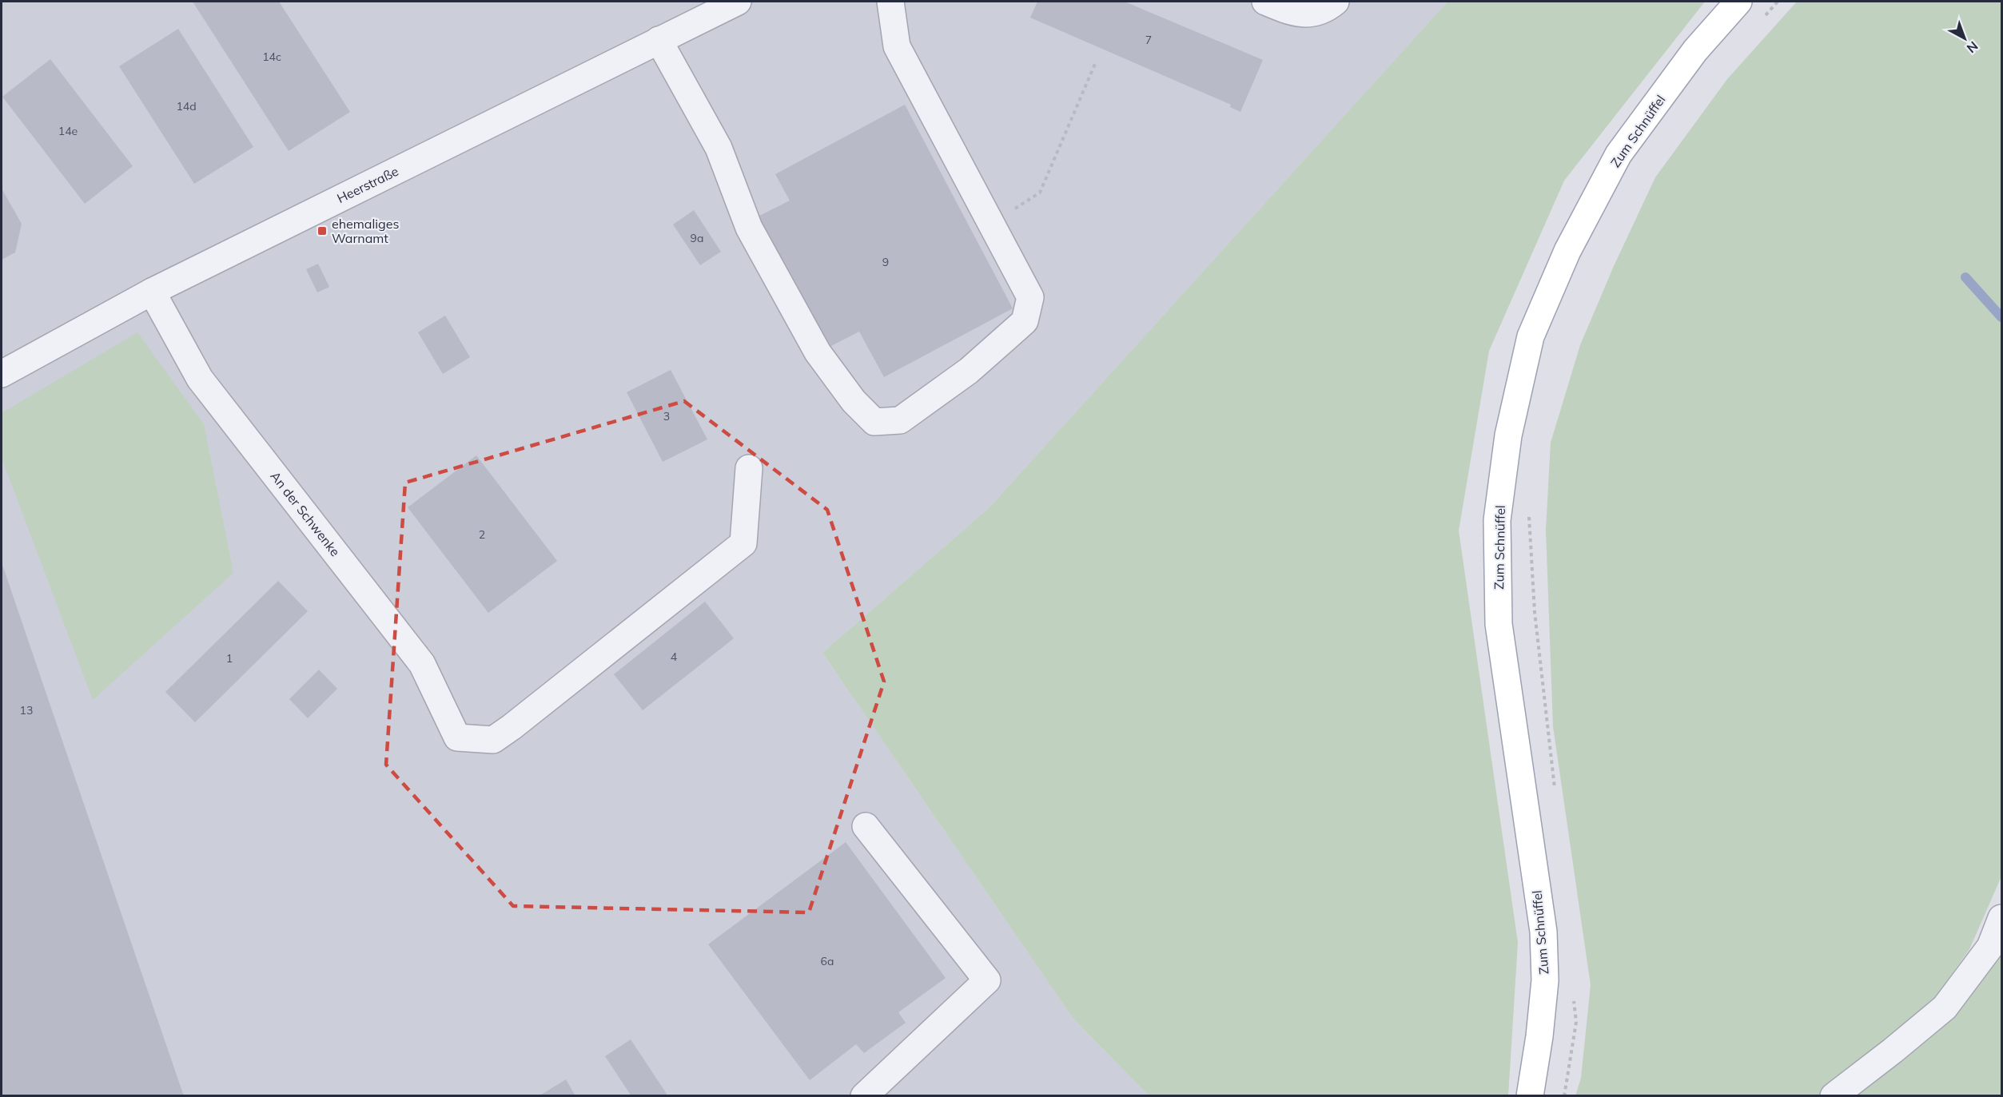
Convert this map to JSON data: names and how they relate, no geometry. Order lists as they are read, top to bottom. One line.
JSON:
{"streets":{"main road":["Zum Schnüffel"],"street":["Heerstraße","An der Schwenke"]},"crossings":[["Heerstraße","An der Schwenke"]],"places":{"transit":["ehemaliges Warnamt"]},"house_numbers":["7","14c","14d","14e","9a","9","3","2","4","1","13","6a"],"north":"bottom right"}
